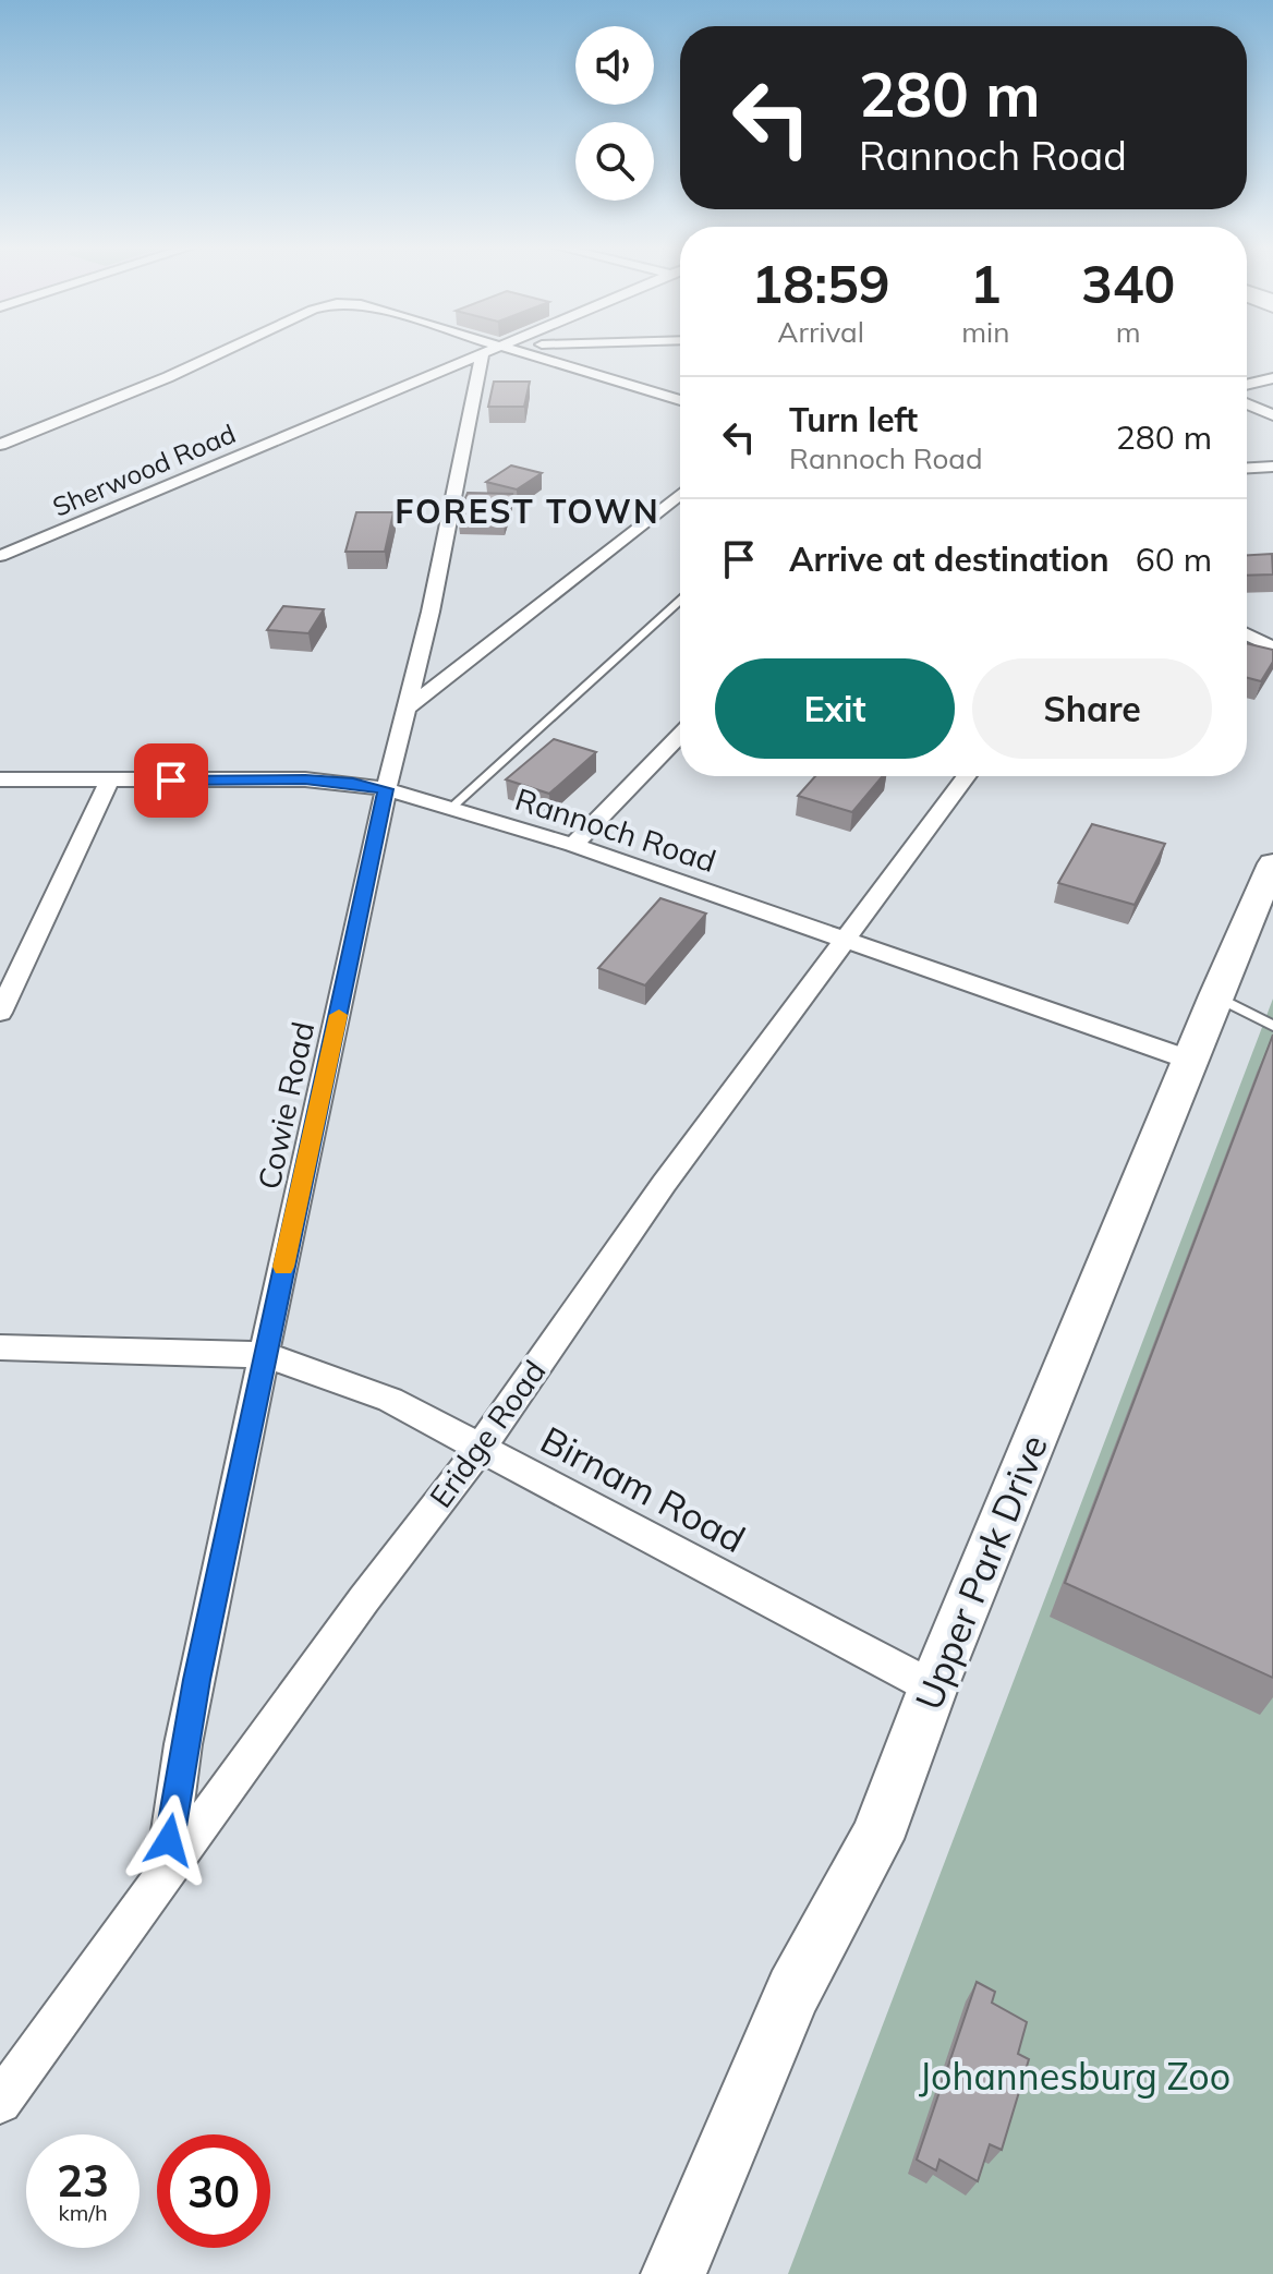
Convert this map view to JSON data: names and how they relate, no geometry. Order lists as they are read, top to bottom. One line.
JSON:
{"streets":{"main road":["Upper Park Drive"],"street":["Sherwood Road","Rannoch Road","Cowie Road","Eridge Road","Birnam Road"]},"crossings":[["Sherwood Road","Cowie Road"],["Rannoch Road","Cowie Road"],["Rannoch Road","Eridge Road"],["Rannoch Road","Upper Park Drive"],["Cowie Road","Eridge Road"],["Cowie Road","Birnam Road"],["Eridge Road","Birnam Road"],["Birnam Road","Upper Park Drive"]],"districts":["FOREST TOWN"],"parks":["Johannesburg Zoo"],"page":{"turn":["280 m","Rannoch Road"],"eta":["18:59","Arrival","1","min","340","m"],"list":[{"name":"Turn left","note":"Rannoch Road","value":"280 m"},{"name":"Arrive at destination","value":"60 m"}],"buttons":["Exit","Share"],"speed":"23 km/h","limit":"30"}}
